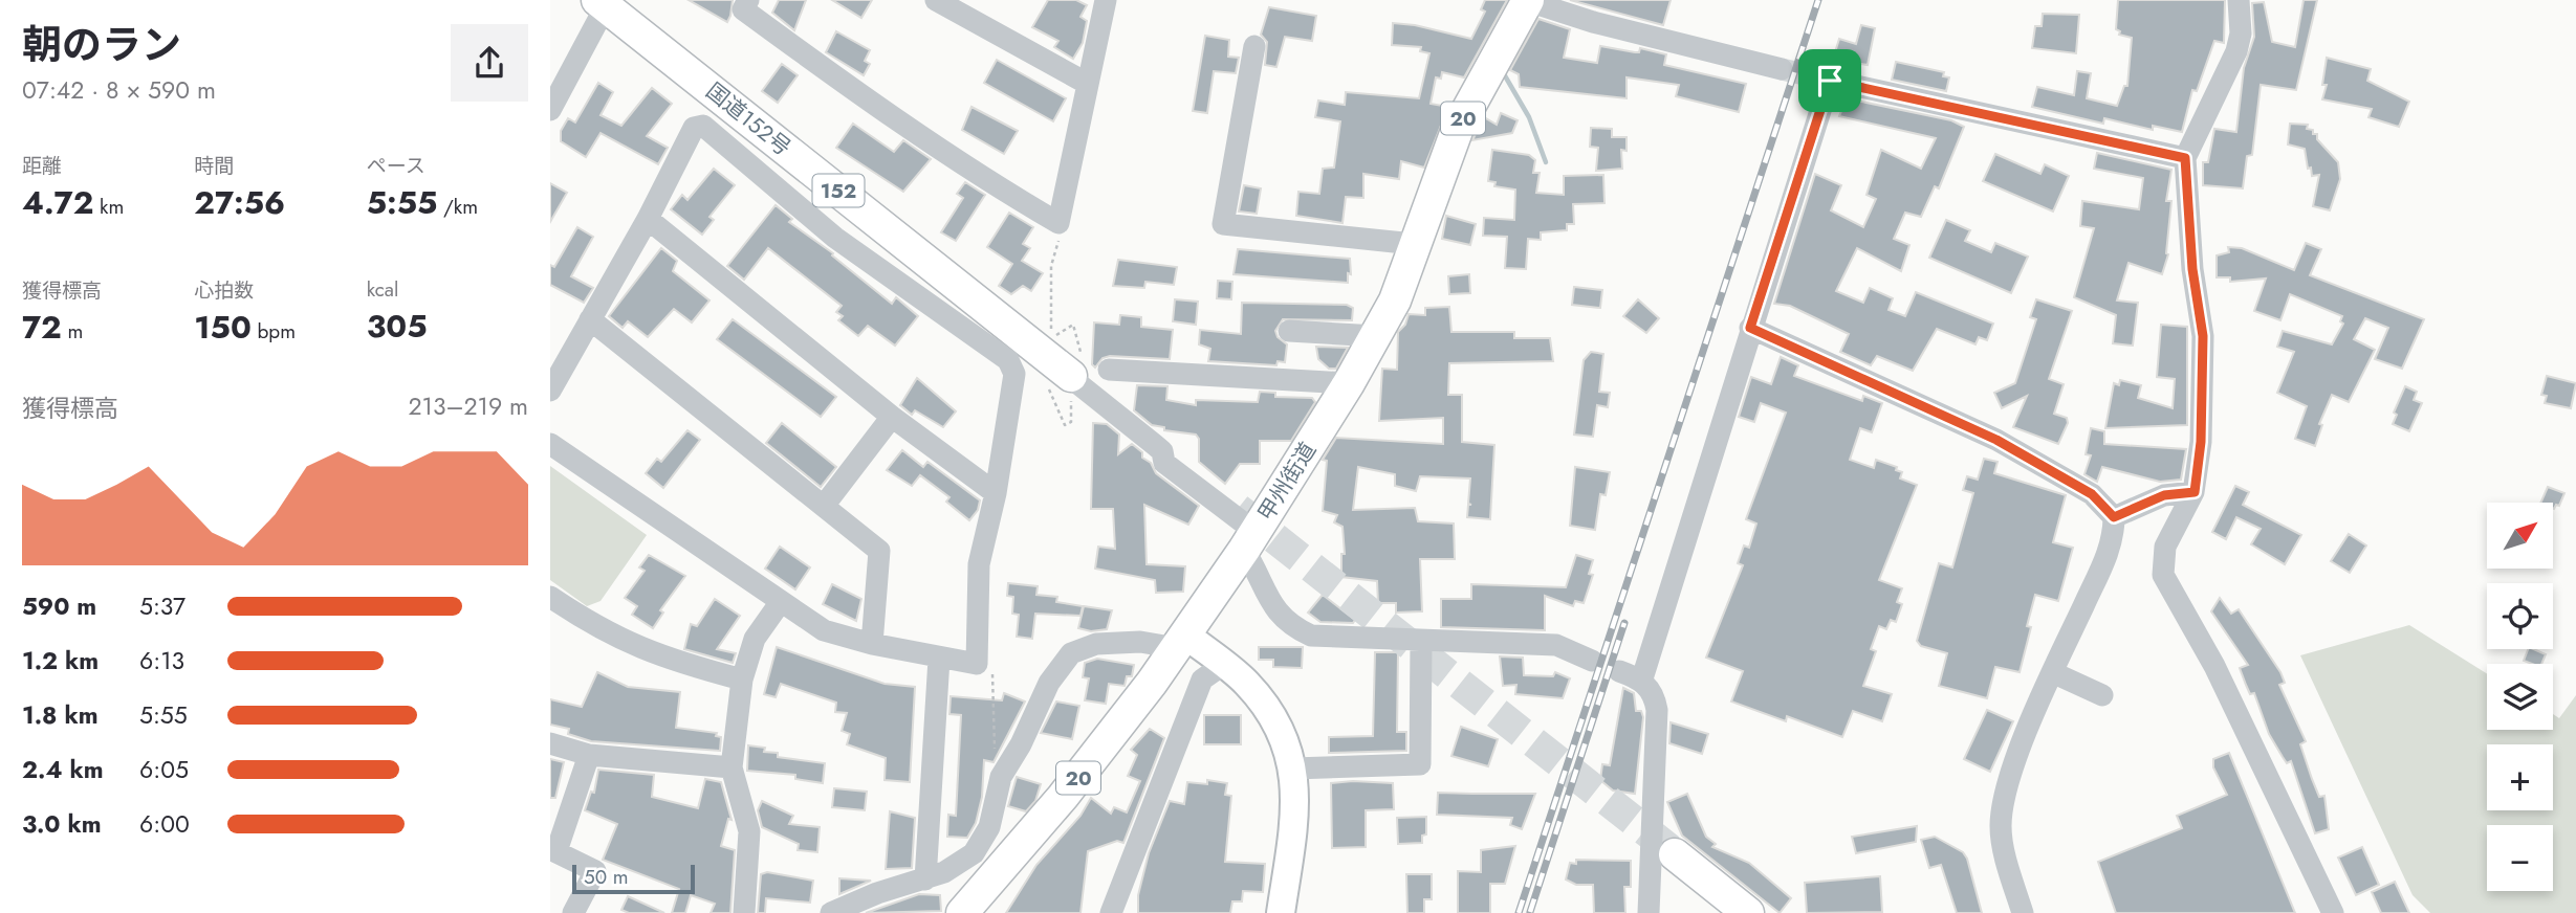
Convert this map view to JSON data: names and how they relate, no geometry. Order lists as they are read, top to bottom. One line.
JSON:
{"streets":{"highway":["20","国道152号","152","甲州街道"]},"scale_bar":"50 m","north":"top right","page":{"heading":["朝のラン","07:42 · 8 × 590 m"],"stats":[["距離","4.72 km"],["時間","27:56"],["ペース","5:55 /km"],["獲得標高","72 m"],["心拍数","150 bpm"],["kcal","305"]],"chart":["獲得標高","213–219 m"],"map_buttons":["+","−"],"list":[{"name":"590 m","note":"5:37"},{"name":"1.2 km","note":"6:13"},{"name":"1.8 km","note":"5:55"},{"name":"2.4 km","note":"6:05"},{"name":"3.0 km","note":"6:00"}],"scale":"50 m"}}
